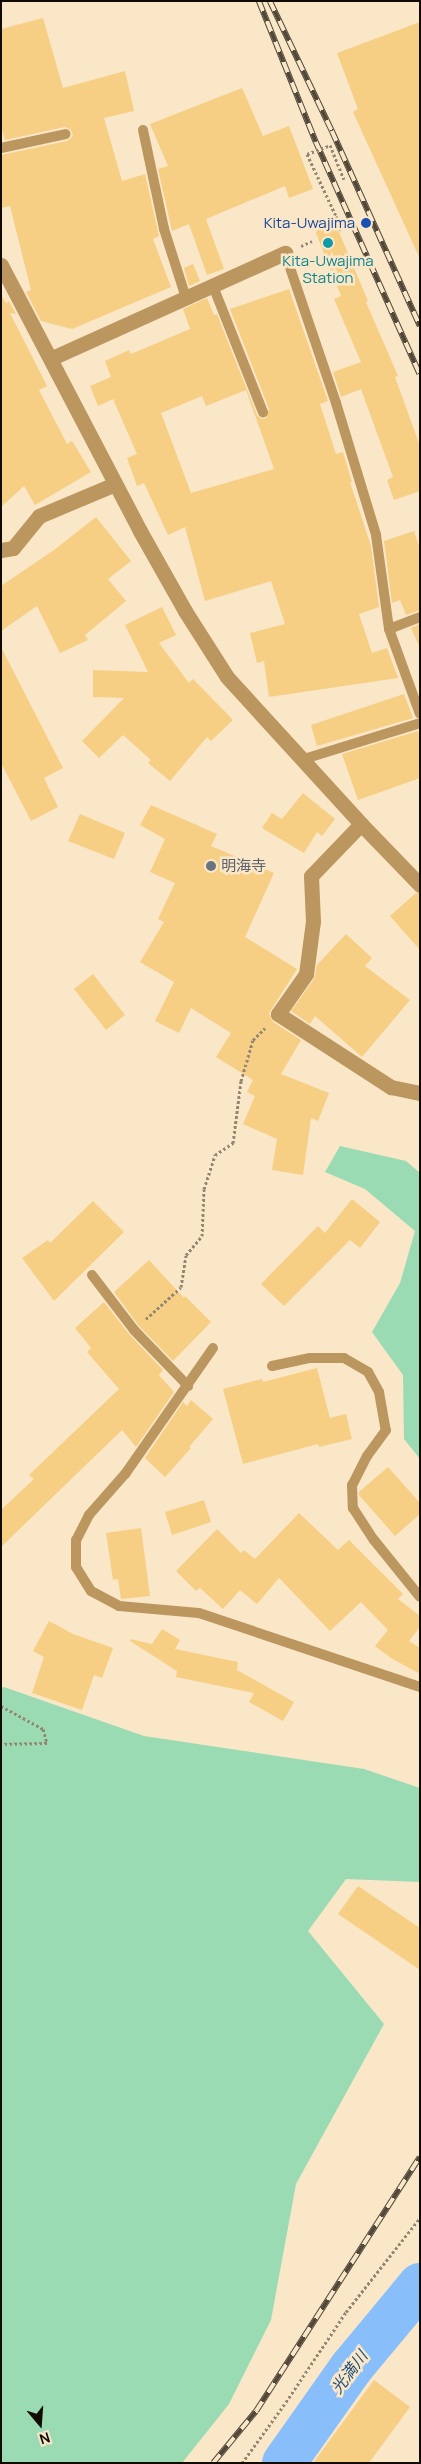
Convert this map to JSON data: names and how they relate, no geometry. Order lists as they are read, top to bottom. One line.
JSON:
{"water":["光満川"],"places":["Kita-Uwajima","Kita-Uwajima Station","明海寺"],"north":"bottom"}
